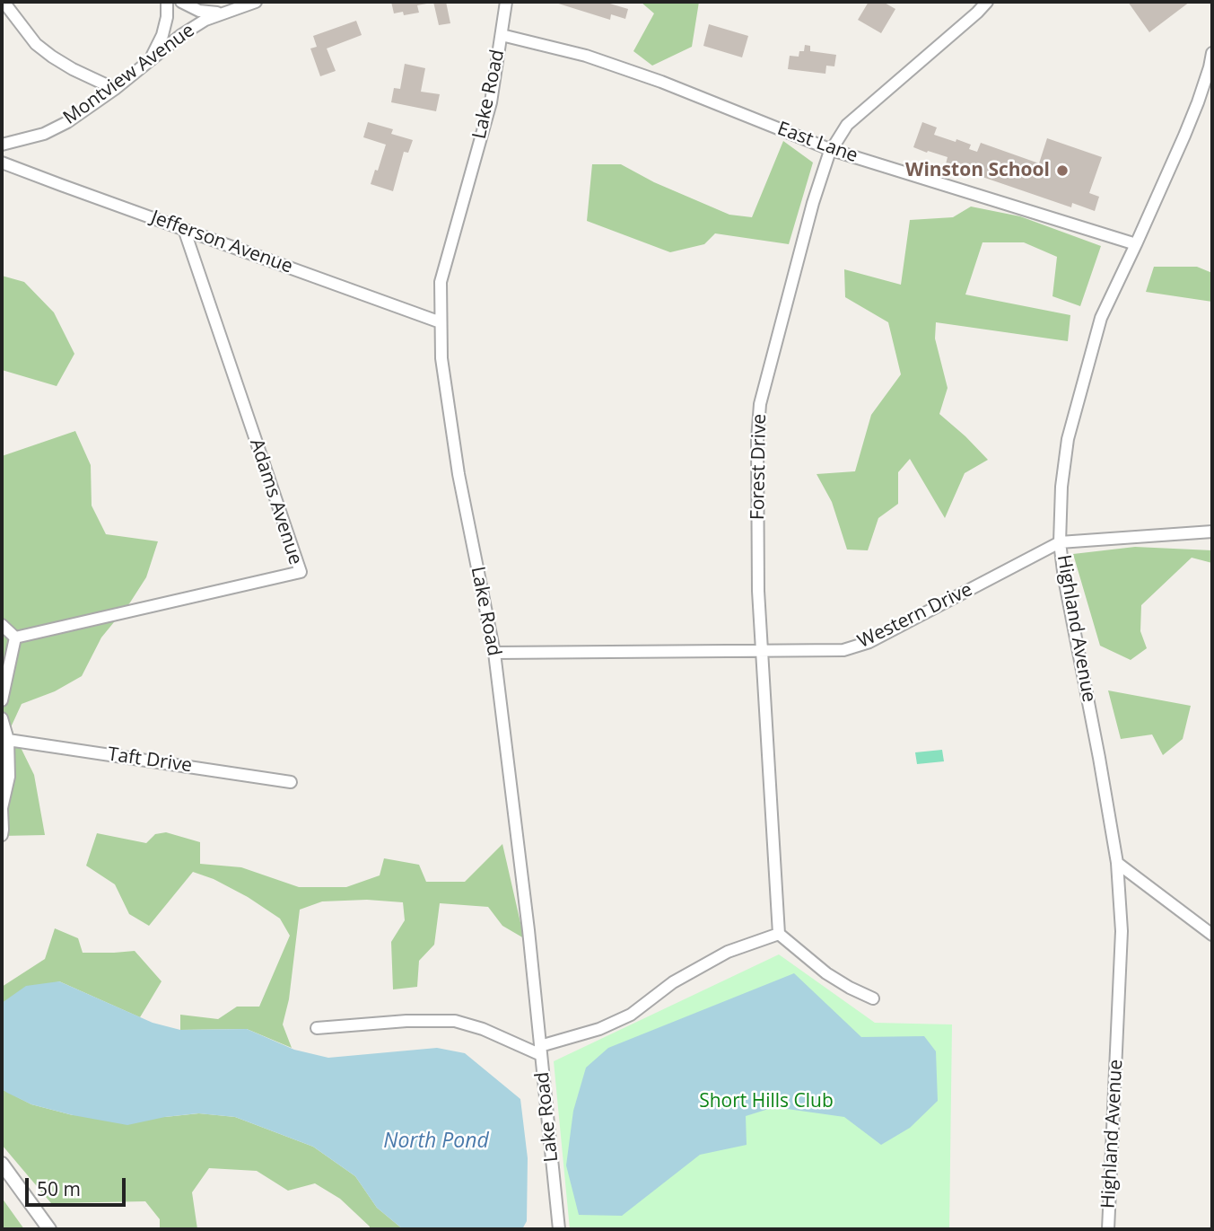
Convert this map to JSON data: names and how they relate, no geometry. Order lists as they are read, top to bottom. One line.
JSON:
{"streets":{"street":["Montview Avenue","Lake Road","East Lane","Jefferson Avenue","Forest Drive","Adams Avenue","Western Drive","Highland Avenue","Taft Drive"]},"crossings":[["Lake Road","East Lane"],["Lake Road","Jefferson Avenue"],["Lake Road","Western Drive"],["East Lane","Forest Drive"],["East Lane","Highland Avenue"],["Jefferson Avenue","Adams Avenue"],["Forest Drive","Western Drive"],["Western Drive","Highland Avenue"]],"water":["North Pond"],"parks":["Short Hills Club"],"places":["Winston School"],"scale_bar":"50 m"}
